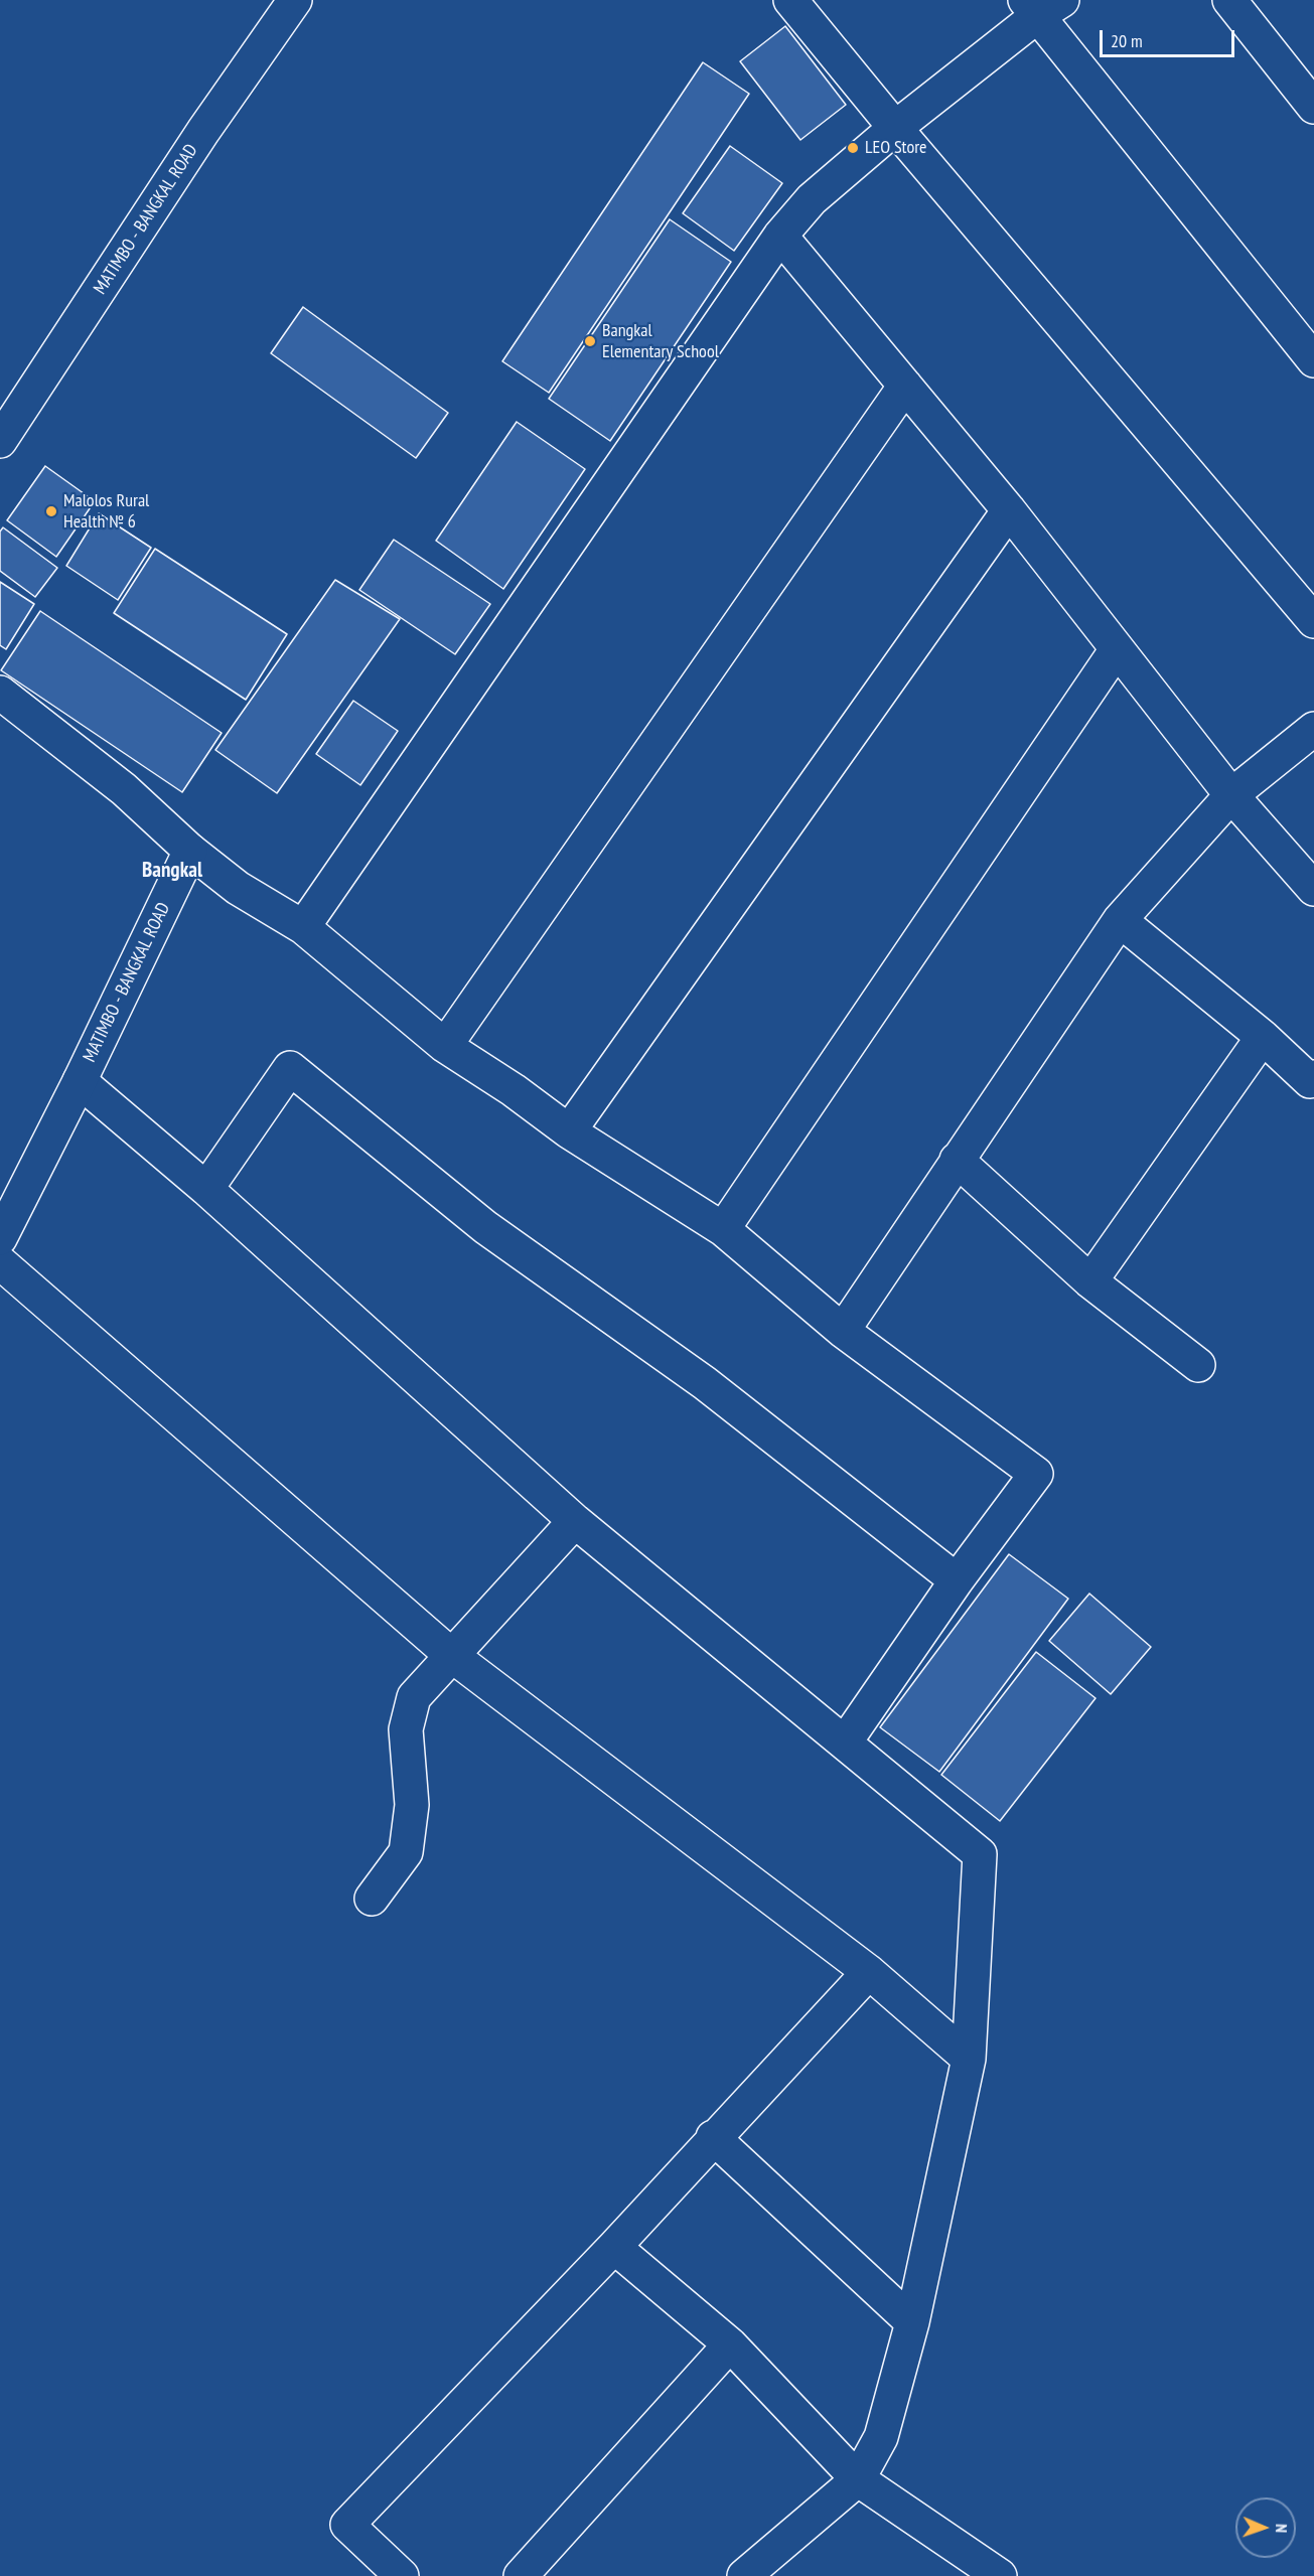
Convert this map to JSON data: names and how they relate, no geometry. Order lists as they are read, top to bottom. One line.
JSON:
{"streets":{"street":["MATIMBO - BANGKAL ROAD"]},"districts":["Bangkal"],"places":["LEO Store","Bangkal Elementary School","Malolos Rural Health № 6"],"scale_bar":"20 m","north":"right"}
